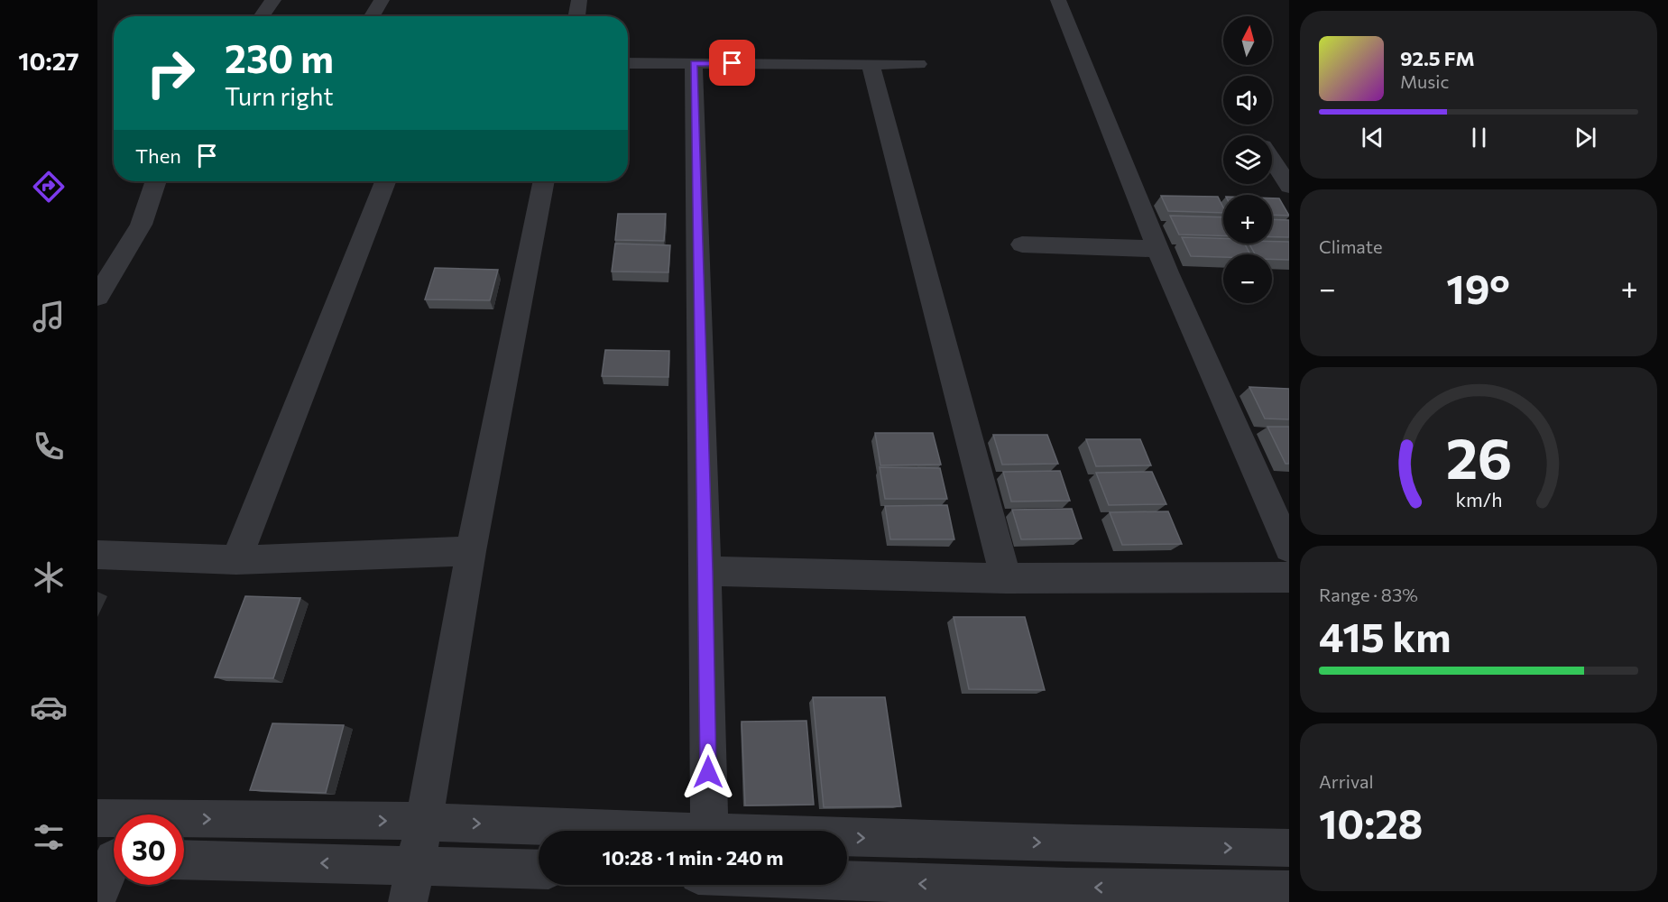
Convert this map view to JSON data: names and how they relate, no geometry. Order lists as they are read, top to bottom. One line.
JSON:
{"north":"top","page":{"tabs":"10:27","map_buttons":["+","−"],"turn":["230 m","Turn right"],"song":["92.5 FM","Music"],"then":"Then","tile":["Climate",["Range · 83%","415 km"],["Arrival","10:28"]],"heat":["−","19°","+"],"limit":"30","trip":"10:28 · 1 min · 240 m","gauge":["26","km/h"]}}
